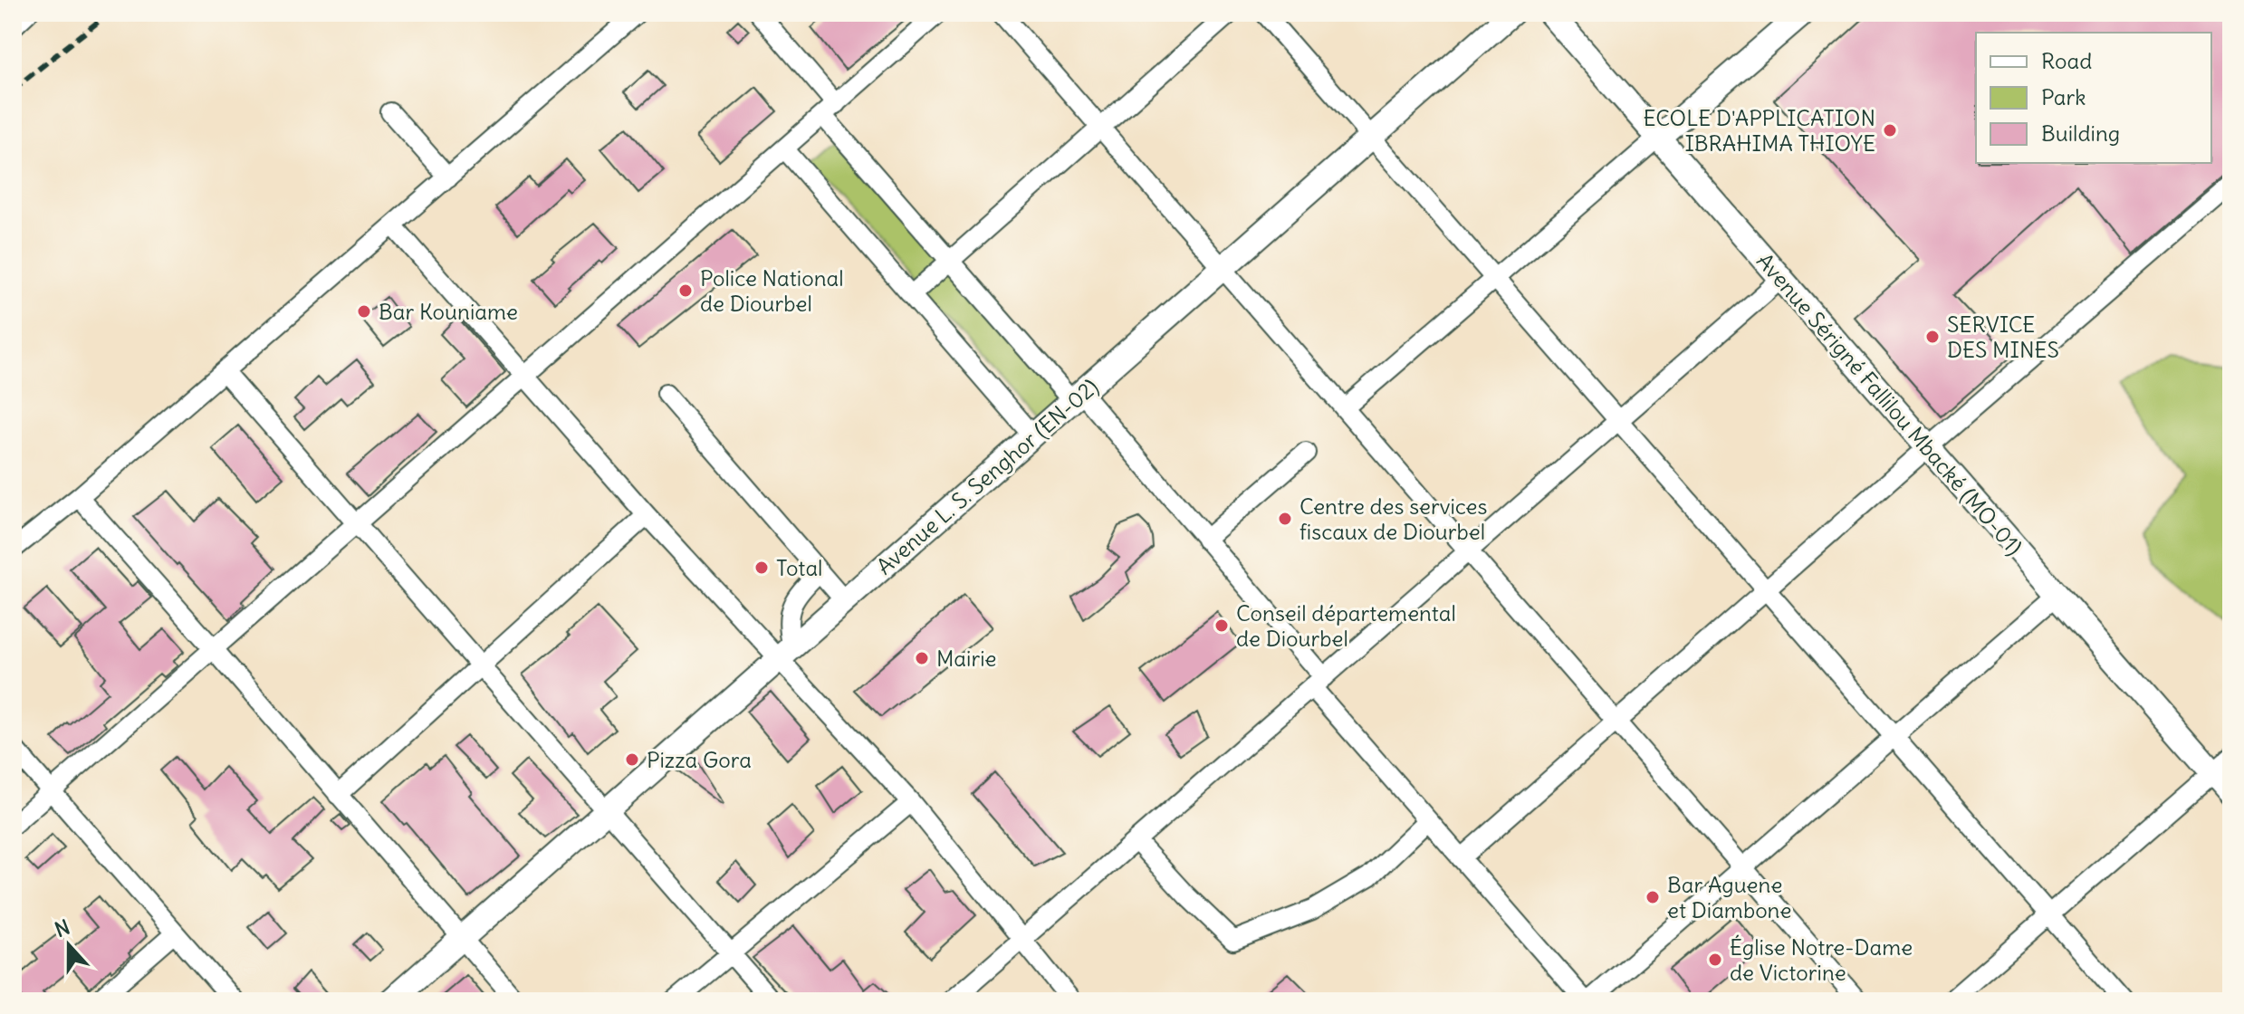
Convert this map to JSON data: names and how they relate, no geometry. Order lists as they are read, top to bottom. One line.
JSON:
{"streets":{"main road":["Avenue Sérigné Fallilou Mbacké (MO-01)","Avenue L. S. Senghor (EN-02)"]},"places":["ECOLE D'APPLICATION IBRAHIMA THIOYE","Police National de Diourbel","Bar Kouniame","SERVICE DES MINES","Centre des services fiscaux de Diourbel","Total","Conseil départemental de Diourbel","Mairie","Pizza Gora","Bar Aguene et Diambone","Église Notre-Dame de Victorine"],"legend":["Road","Park","Building"],"north":"top"}
